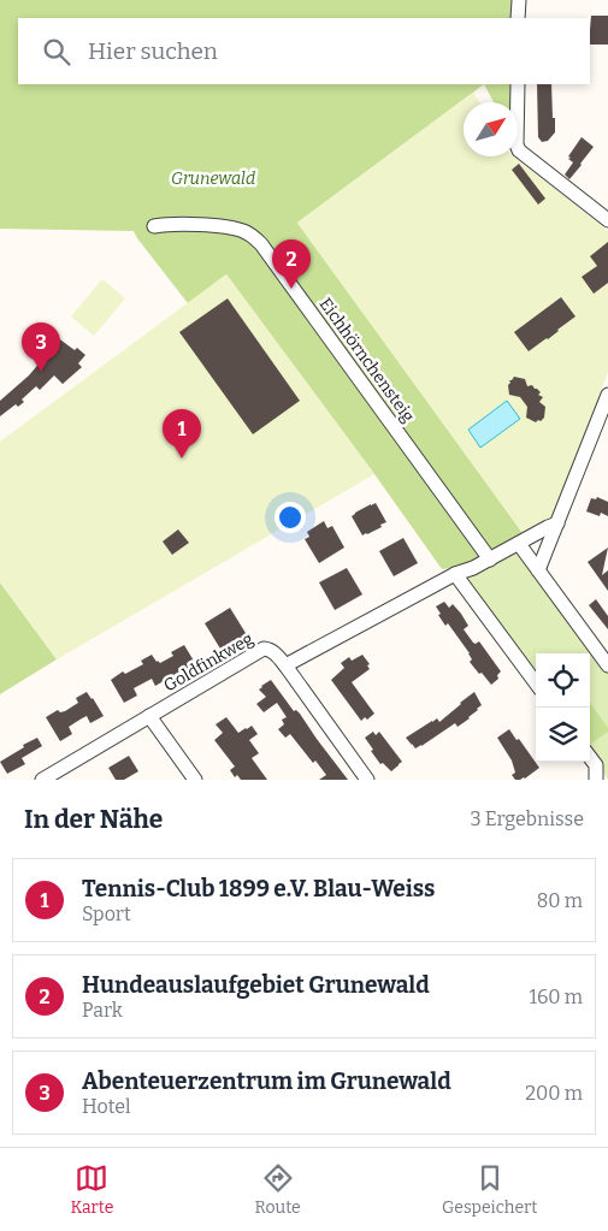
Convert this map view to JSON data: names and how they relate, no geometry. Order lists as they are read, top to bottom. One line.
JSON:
{"streets":{"street":["Eichhörnchensteig","Goldfinkweg"]},"parks":["Grunewald"],"north":"top right","page":{"search":"Hier suchen","pins":["2","3","1"],"heading":["In der Nähe","3 Ergebnisse"],"list":[{"mark":"1","name":"Tennis-Club 1899 e.V. Blau-Weiss","note":"Sport","value":"80 m"},{"mark":"2","name":"Hundeauslaufgebiet Grunewald","note":"Park","value":"160 m"},{"mark":"3","name":"Abenteuerzentrum im Grunewald","note":"Hotel","value":"200 m"}],"nav":["Karte","Route","Gespeichert"]}}
